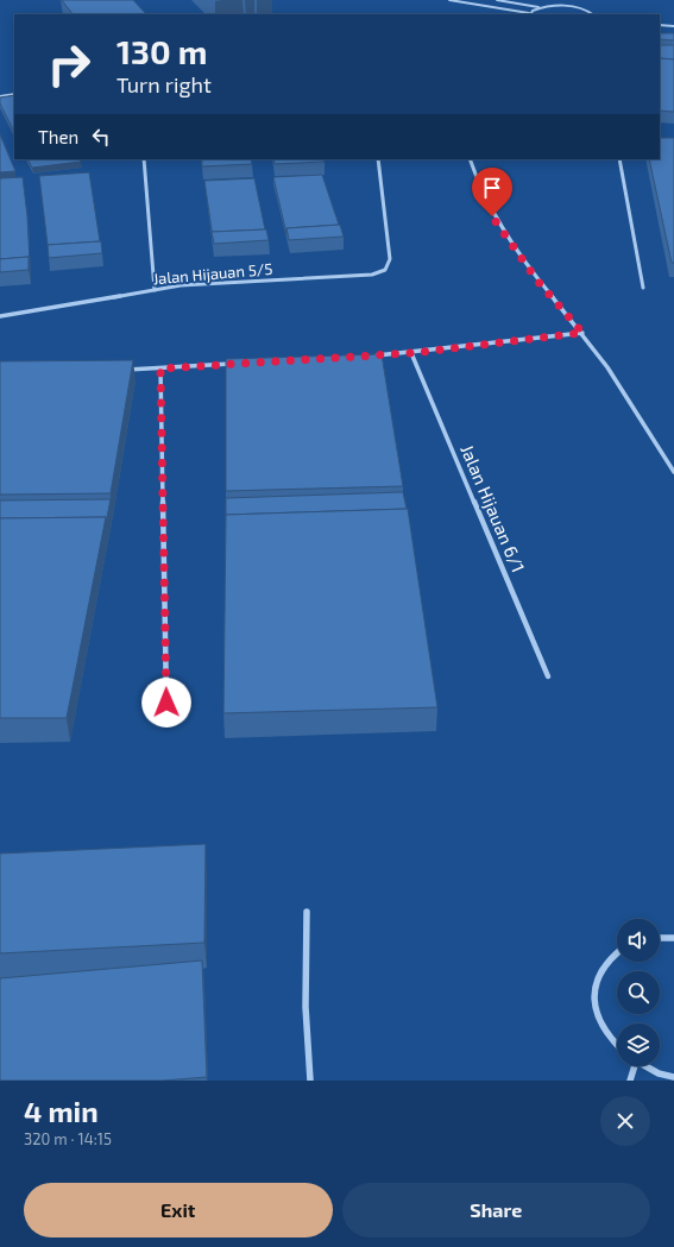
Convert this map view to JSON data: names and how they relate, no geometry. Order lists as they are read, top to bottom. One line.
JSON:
{"streets":{"street":["Jalan Hijauan 5/5","Jalan Hijauan 6/1"]},"page":{"turn":["130 m","Turn right"],"then":"Then","heading":["4 min","320 m · 14:15"],"buttons":["Exit","Share"]}}
